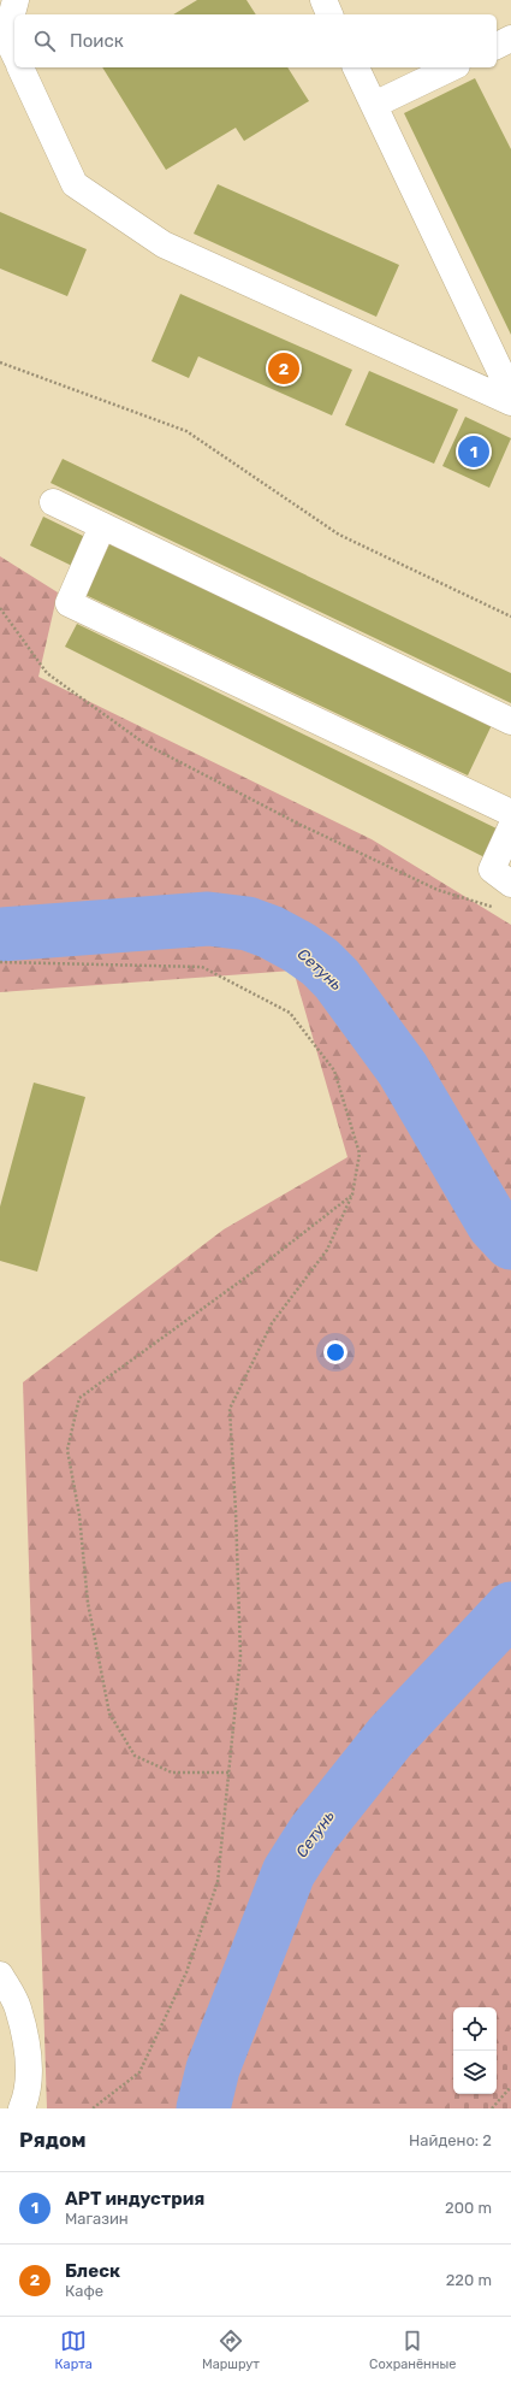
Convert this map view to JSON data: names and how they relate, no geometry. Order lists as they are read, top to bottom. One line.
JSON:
{"water":["Сетунь"],"page":{"search":"Поиск","pins":["2","1"],"heading":["Рядом","Найдено: 2"],"list":[{"mark":"1","name":"АРТ индустрия","note":"Магазин","value":"200 m"},{"mark":"2","name":"Блеск","note":"Кафе","value":"220 m"}],"nav":["Карта","Маршрут","Сохранённые"]}}
